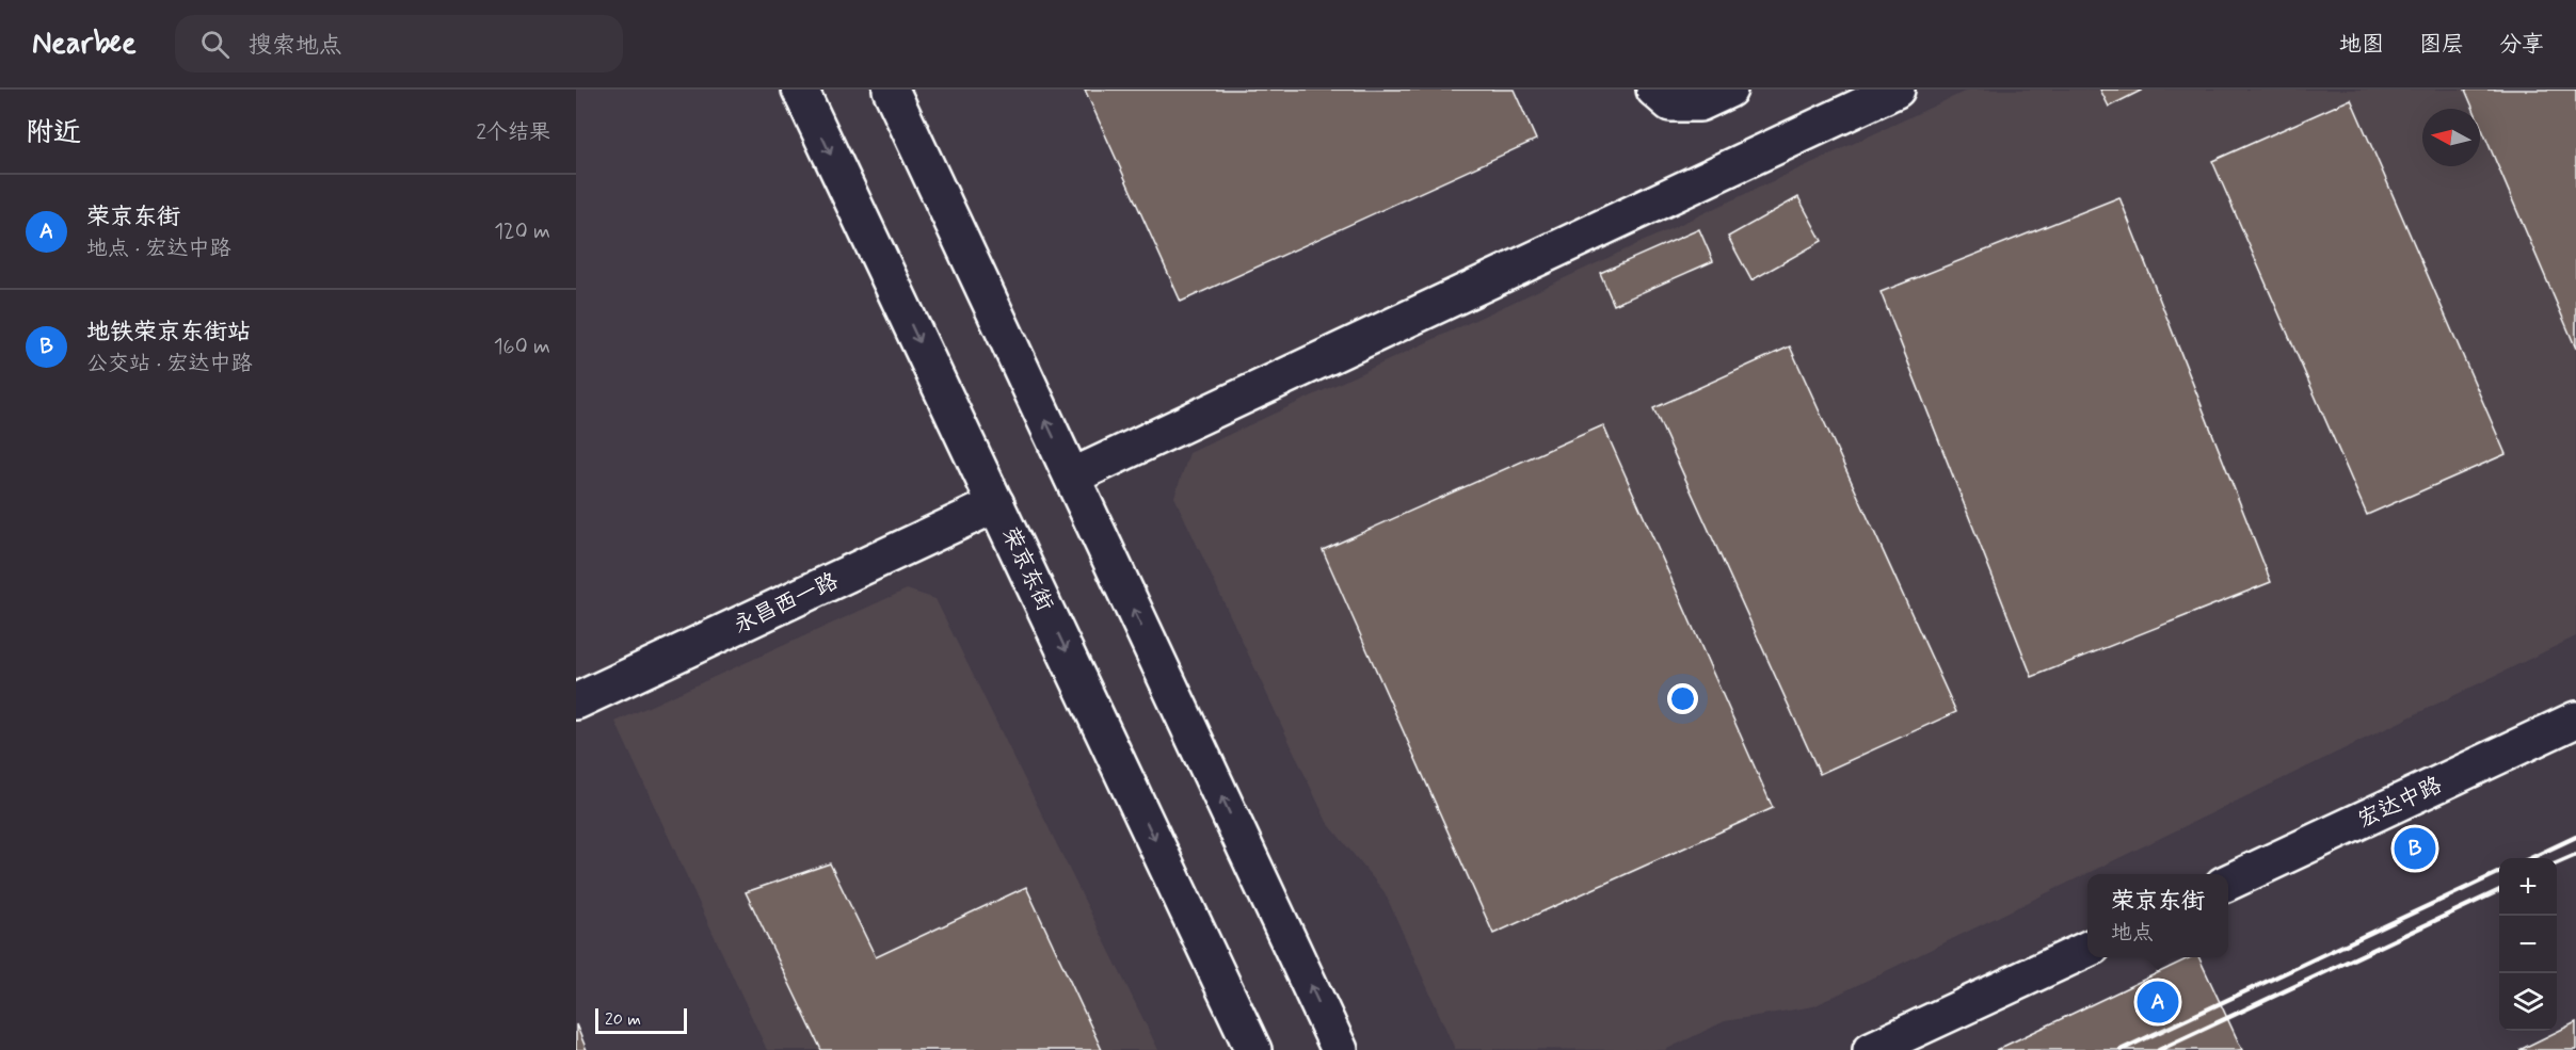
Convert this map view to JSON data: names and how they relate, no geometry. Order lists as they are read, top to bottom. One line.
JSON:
{"streets":{"main road":["荣京东街","永昌西一路","宏达中路"]},"crossings":[["荣京东街","永昌西一路"]],"scale_bar":"20 m","north":"left","page":{"header":"Nearbee","search":"搜索地点","nav":["地图","图层","分享"],"heading":["附近","2个结果"],"list":[{"mark":"A","name":"荣京东街","note":"地点 · 宏达中路","value":"120 m"},{"mark":"B","name":"地铁荣京东街站","note":"公交站 · 宏达中路","value":"160 m"}],"pins":["B","A"],"map_buttons":["+","−"],"popup":["荣京东街","地点"],"scale":"20 m"}}
